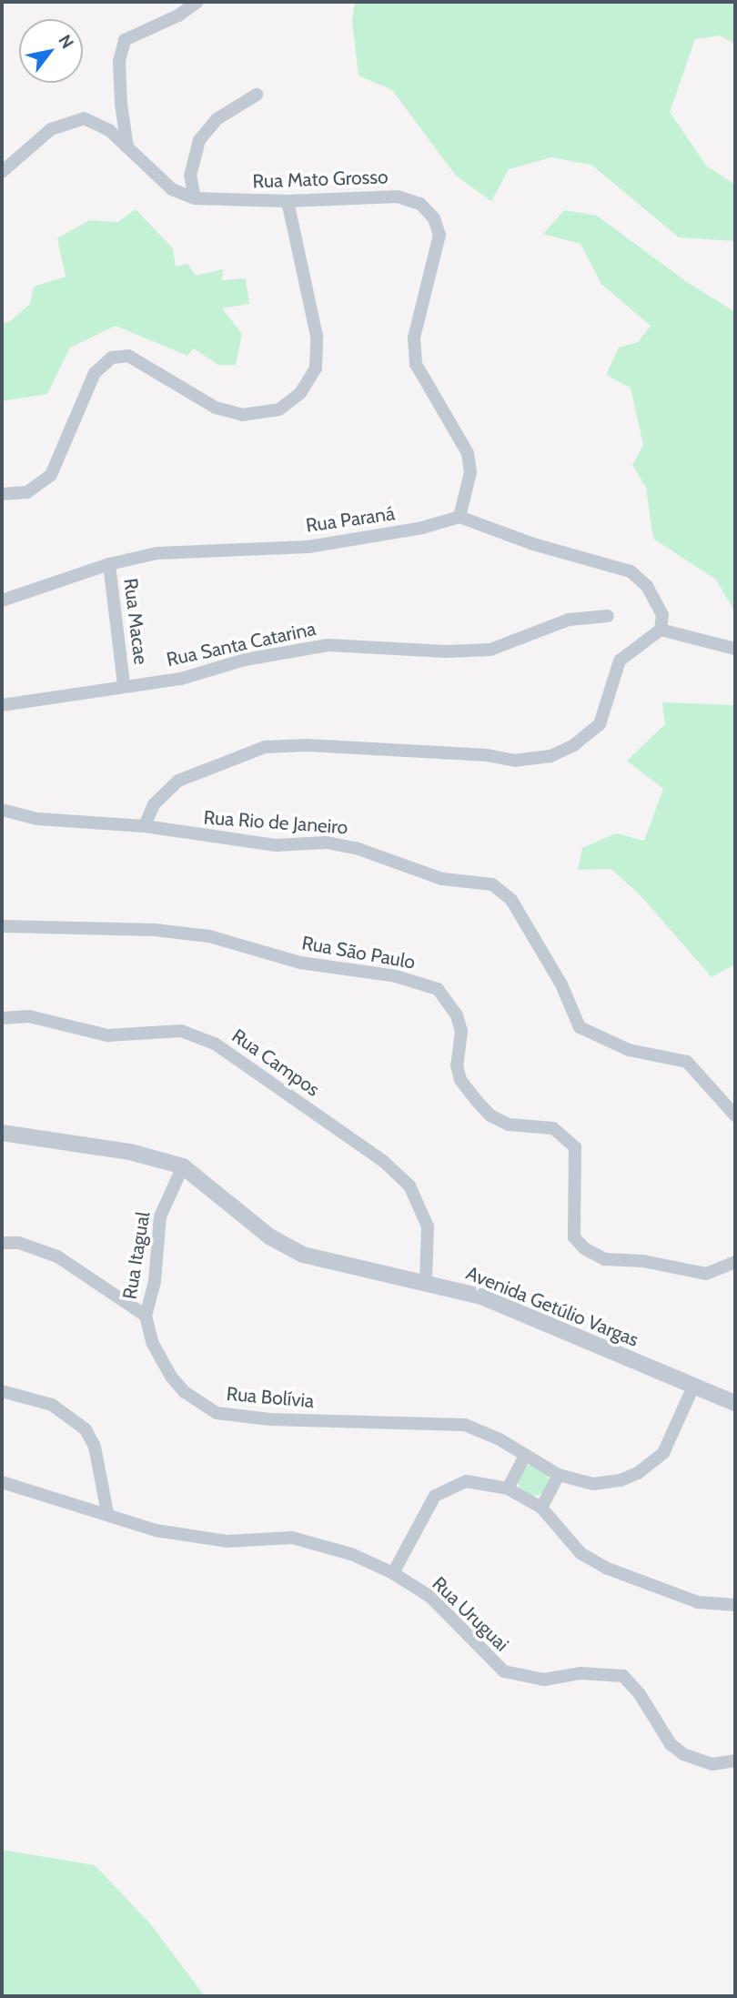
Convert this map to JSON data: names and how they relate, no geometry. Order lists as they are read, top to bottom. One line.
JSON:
{"streets":{"street":["Rua Mato Grosso","Rua Paraná","Rua Macae","Rua Santa Catarina","Rua Rio de Janeiro","Rua São Paulo","Rua Campos","Rua Itagual","Avenida Getúlio Vargas","Rua Bolívia","Rua Uruguai"]},"crossings":[["Rua Mato Grosso","Rua Paraná"],["Rua Paraná","Rua Macae"],["Rua Macae","Rua Santa Catarina"],["Rua Campos","Avenida Getúlio Vargas"],["Rua Itagual","Avenida Getúlio Vargas"],["Rua Itagual","Rua Bolívia"],["Avenida Getúlio Vargas","Rua Bolívia"]],"north":"top right"}
